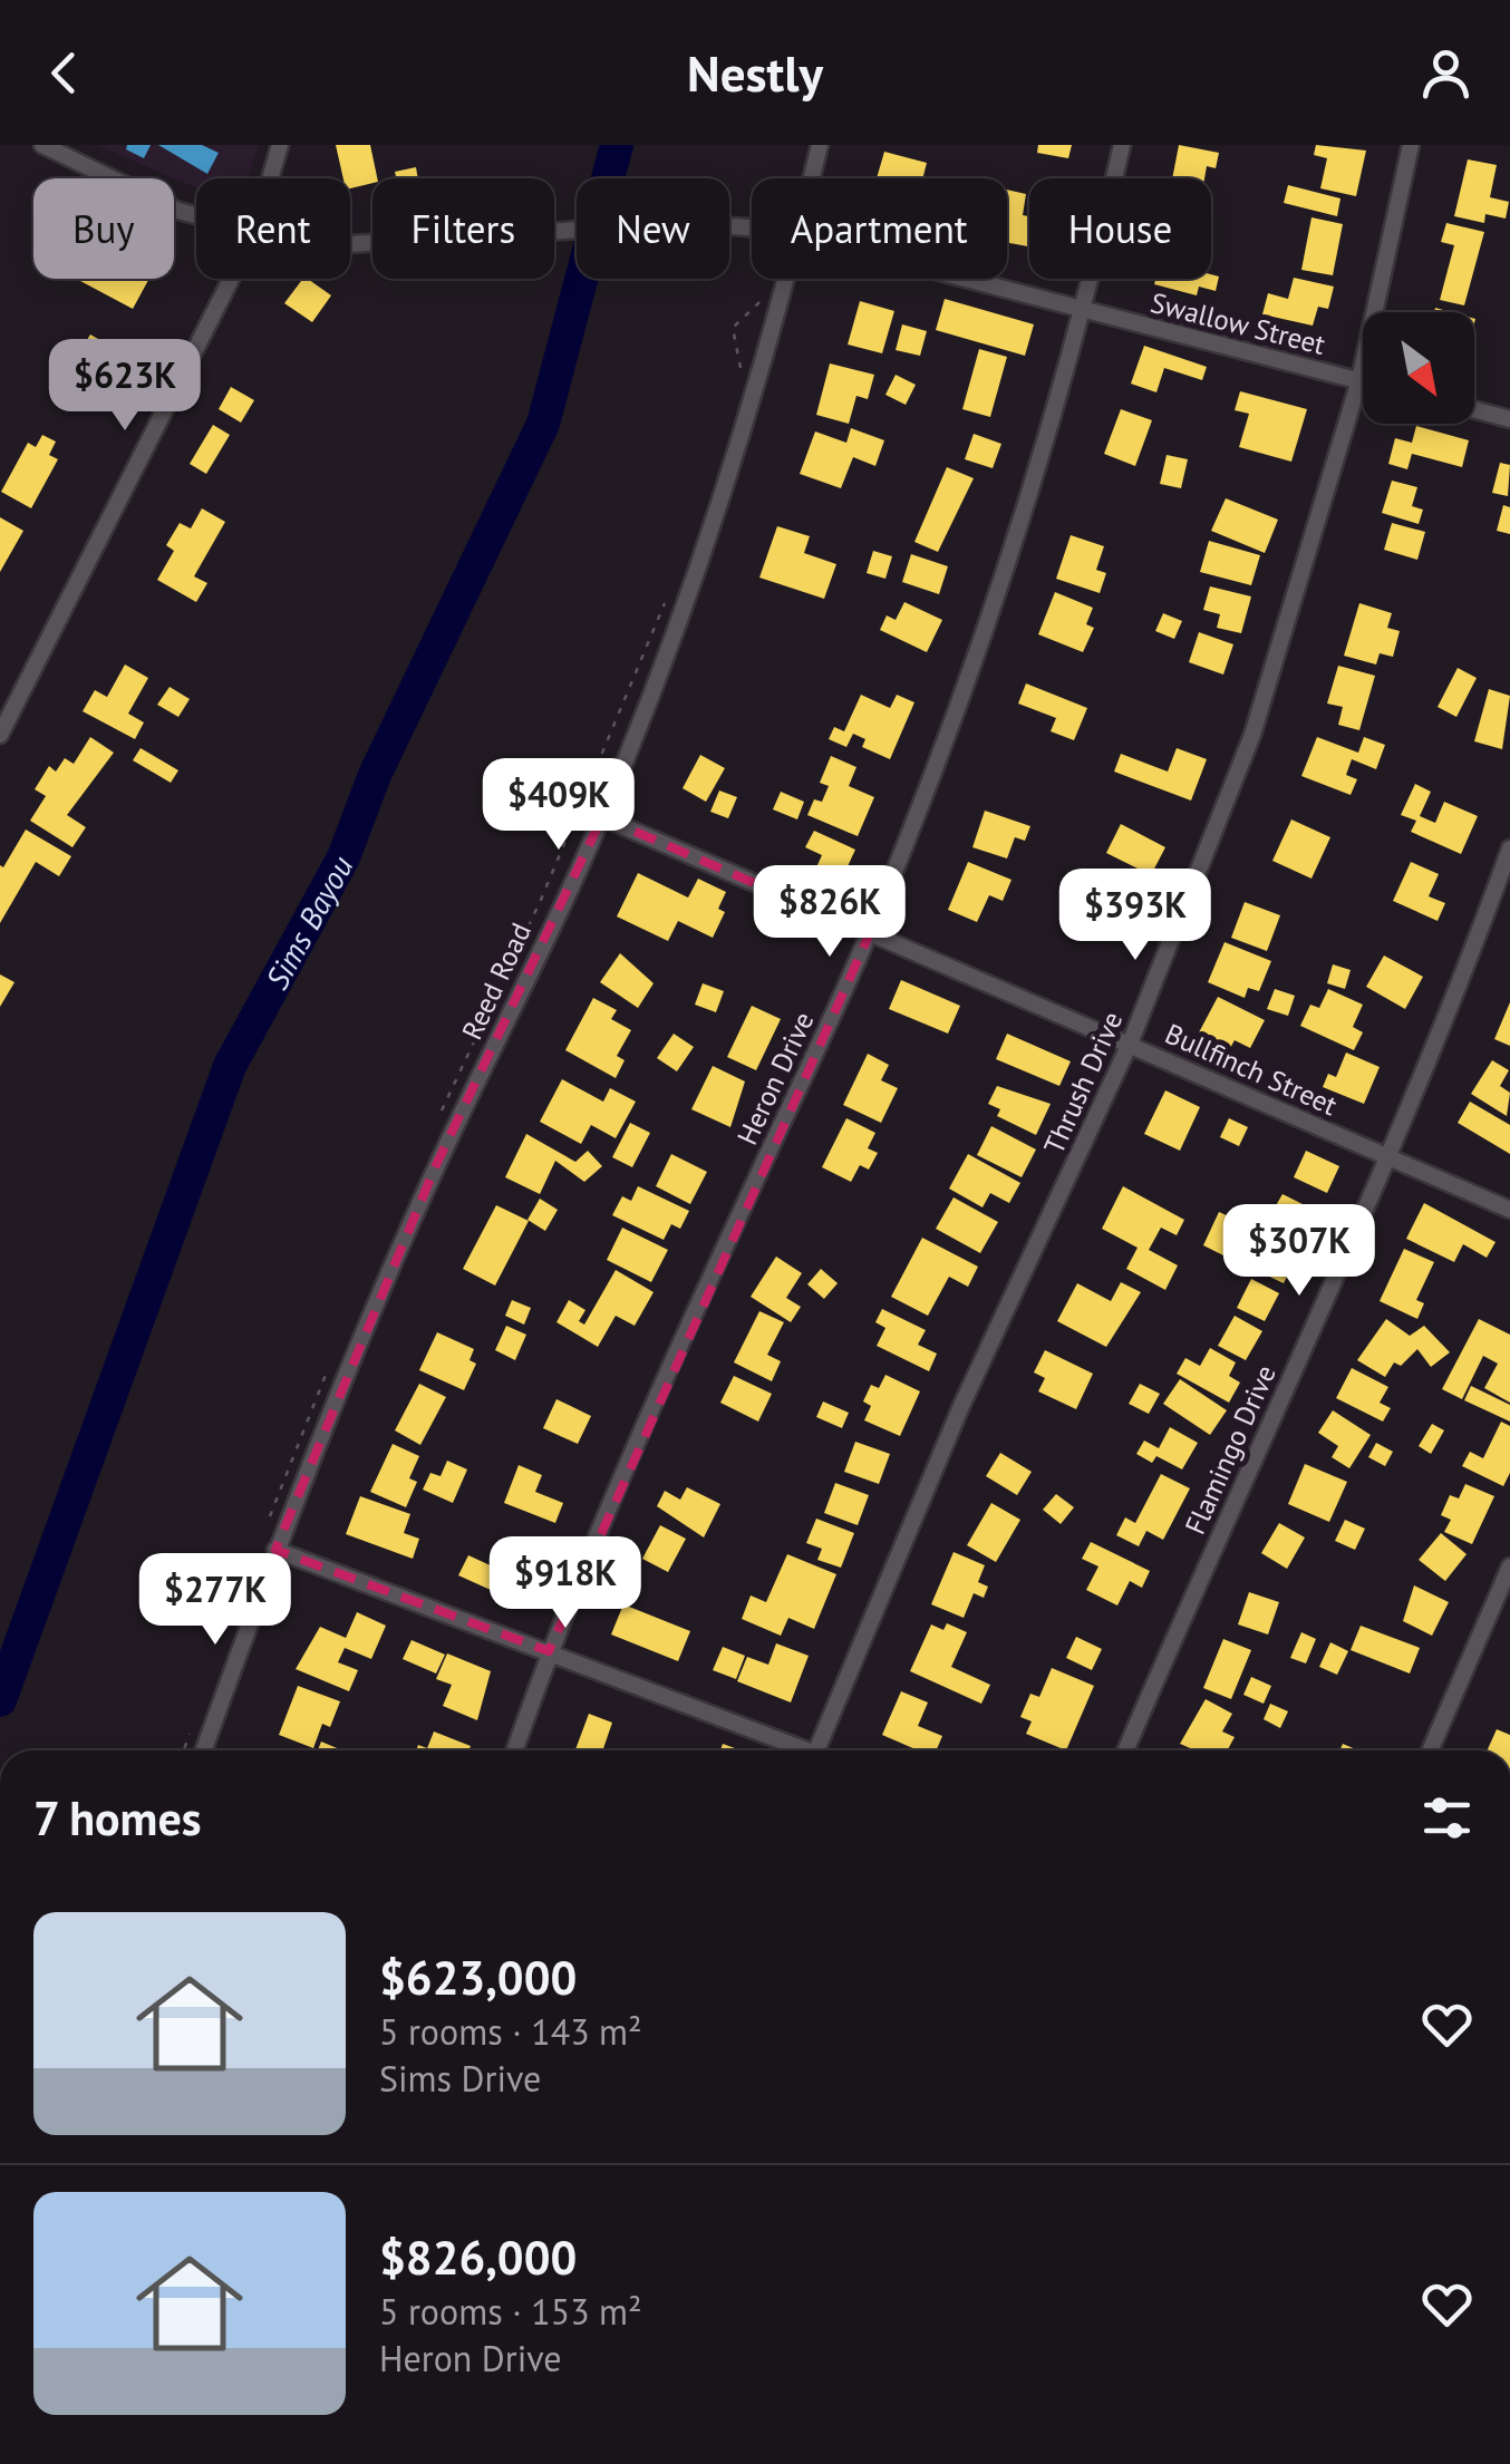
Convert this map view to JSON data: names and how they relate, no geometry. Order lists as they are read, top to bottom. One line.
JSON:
{"streets":{"street":["Swallow Street","Reed Road","Bullfinch Street","Heron Drive","Thrush Drive","Flamingo Drive"]},"crossings":[["Swallow Street","Heron Drive"],["Swallow Street","Thrush Drive"],["Reed Road","Bullfinch Street"],["Bullfinch Street","Heron Drive"],["Bullfinch Street","Thrush Drive"],["Bullfinch Street","Flamingo Drive"]],"water":["Sims Bayou"],"north":"bottom right","page":{"header":"Nestly","chip":["Buy","Rent","Filters","New","Apartment","House"],"price":["$623K","$409K","$826K","$393K","$307K","$918K","$277K"],"heading":"7 homes","list":[{"name":"$623,000","note":"5 rooms · 143 m² · Sims Drive"},{"name":"$826,000","note":"5 rooms · 153 m² · Heron Drive"}]}}
